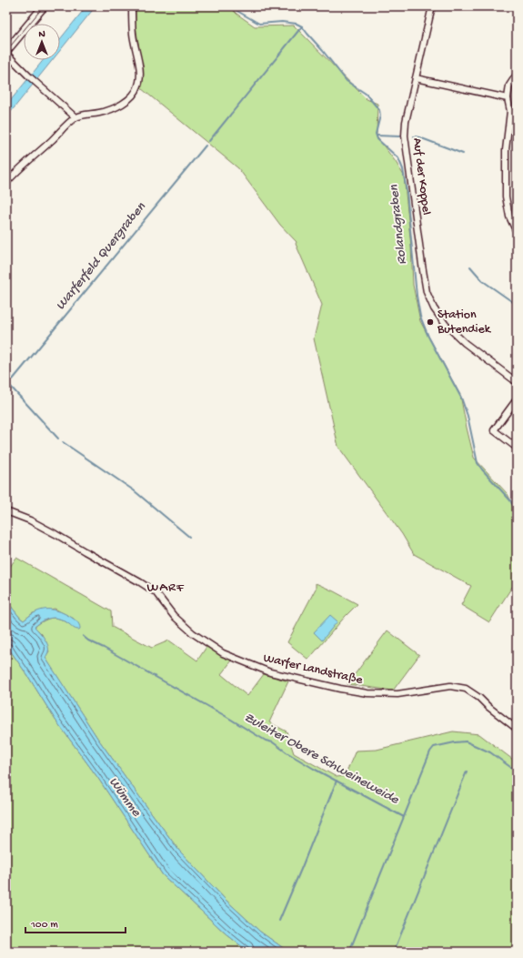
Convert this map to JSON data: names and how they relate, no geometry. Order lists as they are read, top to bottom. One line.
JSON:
{"streets":{"street":["Auf der Koppel","Warfer Landstraße"]},"districts":["WARF"],"water":["Rolandgraben","Warferfeld Quergraben","Zuleiter Obere Schweineweide","Wümme"],"places":["Station Butendiek"],"scale_bar":"100 m","north":"top"}
